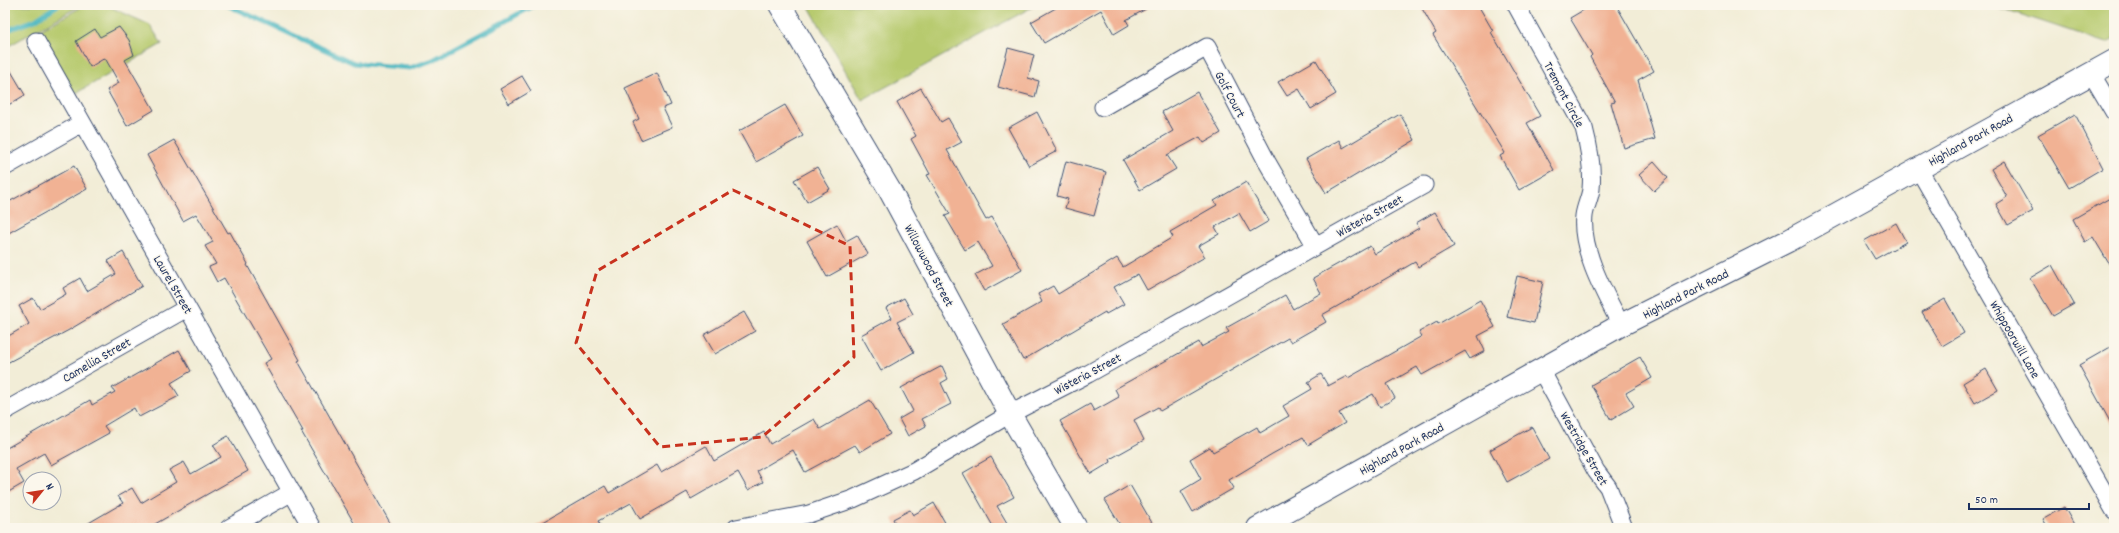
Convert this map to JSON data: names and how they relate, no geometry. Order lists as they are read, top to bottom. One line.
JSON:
{"streets":{"street":["Golf Court","Tremont Circle","Highland Park Road","Wisteria Street","Willowwood Street","Laurel Street","Whippoorwill Lane","Camellia Street","Westridge Street"]},"crossings":[["Golf Court","Wisteria Street"],["Tremont Circle","Highland Park Road"],["Highland Park Road","Whippoorwill Lane"],["Highland Park Road","Westridge Street"],["Wisteria Street","Willowwood Street"],["Laurel Street","Camellia Street"]],"scale_bar":"50 m","north":"top right"}
